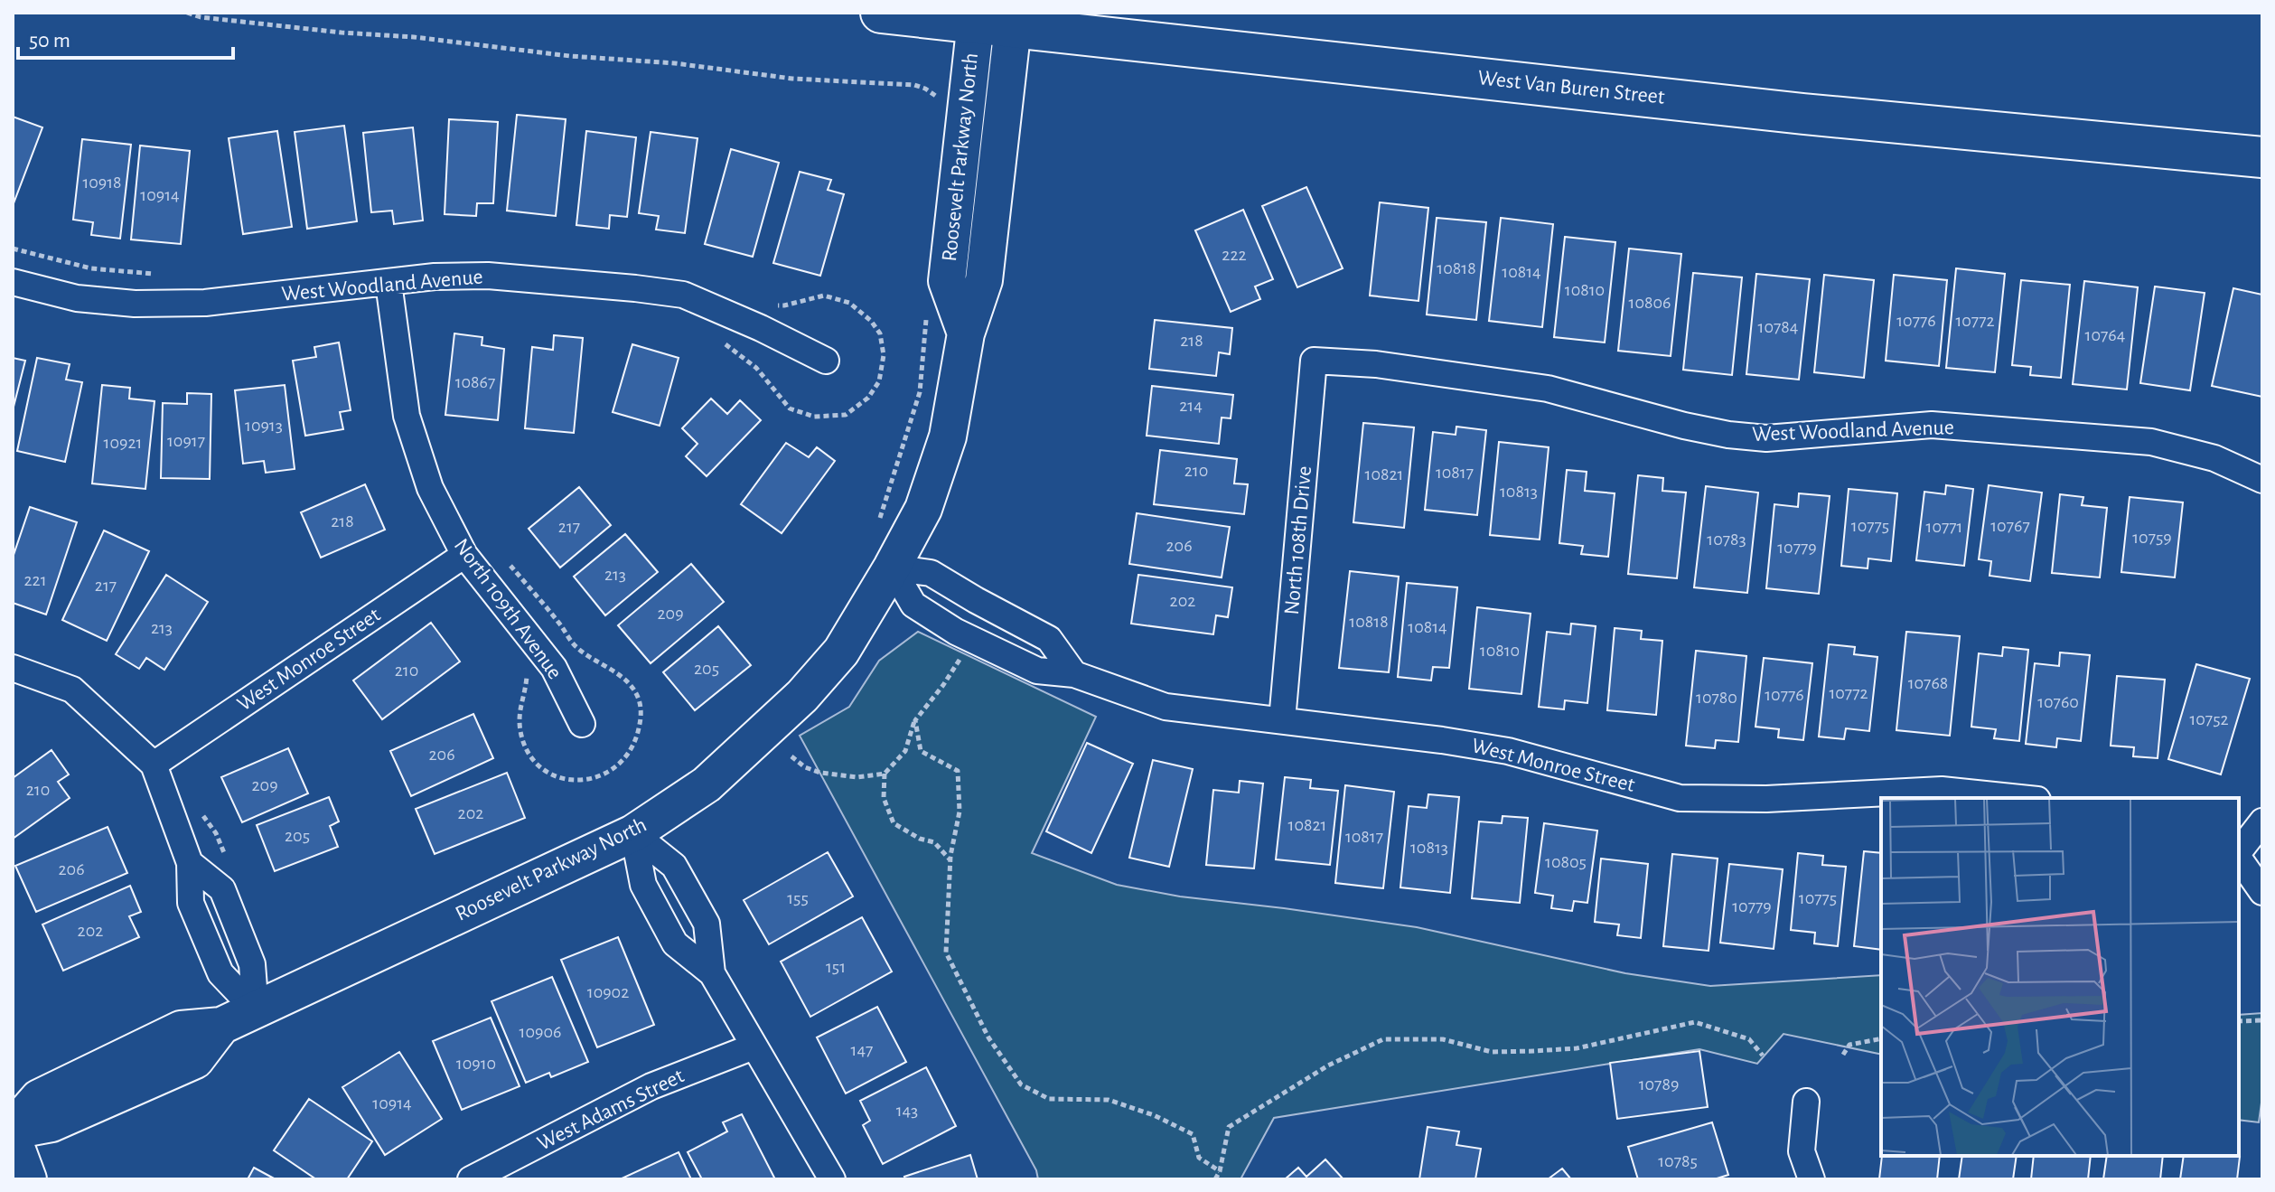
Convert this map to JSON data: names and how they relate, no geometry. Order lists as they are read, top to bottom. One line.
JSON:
{"streets":{"main road":["West Van Buren Street"],"street":["Roosevelt Parkway North","West Woodland Avenue","North 108th Drive","North 109th Avenue","West Monroe Street","West Adams Street"]},"crossings":[["West Van Buren Street","Roosevelt Parkway North"],["Roosevelt Parkway North","West Monroe Street"],["West Woodland Avenue","North 108th Drive"],["West Woodland Avenue","North 109th Avenue"],["North 108th Drive","West Monroe Street"],["North 109th Avenue","West Monroe Street"]],"house_numbers":["10918","10914","222","10818","10814","10810","10806","10776","10772","10784","10764","218","10867","214","10913","10917","10921","210","10817","10821","10813","218","10775","10767","217","10771","10759","10783","206","10779","213","221","217","202","209","10818","10814","213","10810","205","210","10768","10772","10776","10780","10760","10752","206","209","210","202","10821","205","10817","10813","10805","206","155","10775","10779","202","151","10902","10906","147","10910","10789","10914","143","10785"],"scale_bar":"50 m"}
